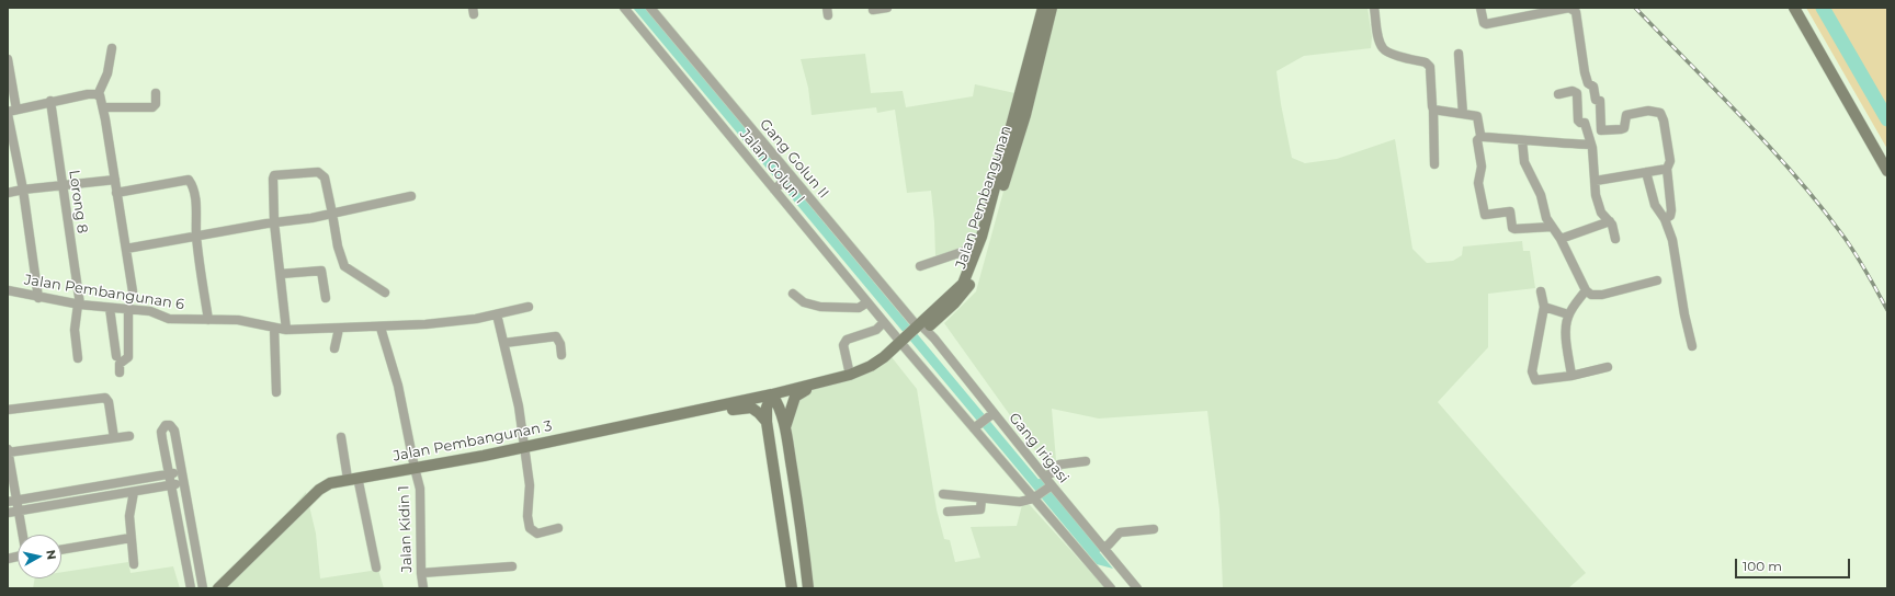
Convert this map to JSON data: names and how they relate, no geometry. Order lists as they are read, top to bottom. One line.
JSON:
{"streets":{"main road":["Jalan Pembangunan","Jalan Pembangunan 3"],"street":["Gang Golun II","Jalan Golun I","Lorong 8","Jalan Pembangunan 6","Gang Irigasi","Jalan Kidin 1"]},"crossings":[["Gang Golun II","Jalan Pembangunan"],["Gang Golun II","Gang Irigasi"],["Jalan Golun I","Jalan Pembangunan"],["Jalan Pembangunan","Jalan Pembangunan 3"],["Jalan Pembangunan","Gang Irigasi"],["Lorong 8","Jalan Pembangunan 6"],["Jalan Pembangunan 6","Jalan Kidin 1"],["Jalan Pembangunan 3","Jalan Kidin 1"]],"scale_bar":"100 m","north":"right"}
